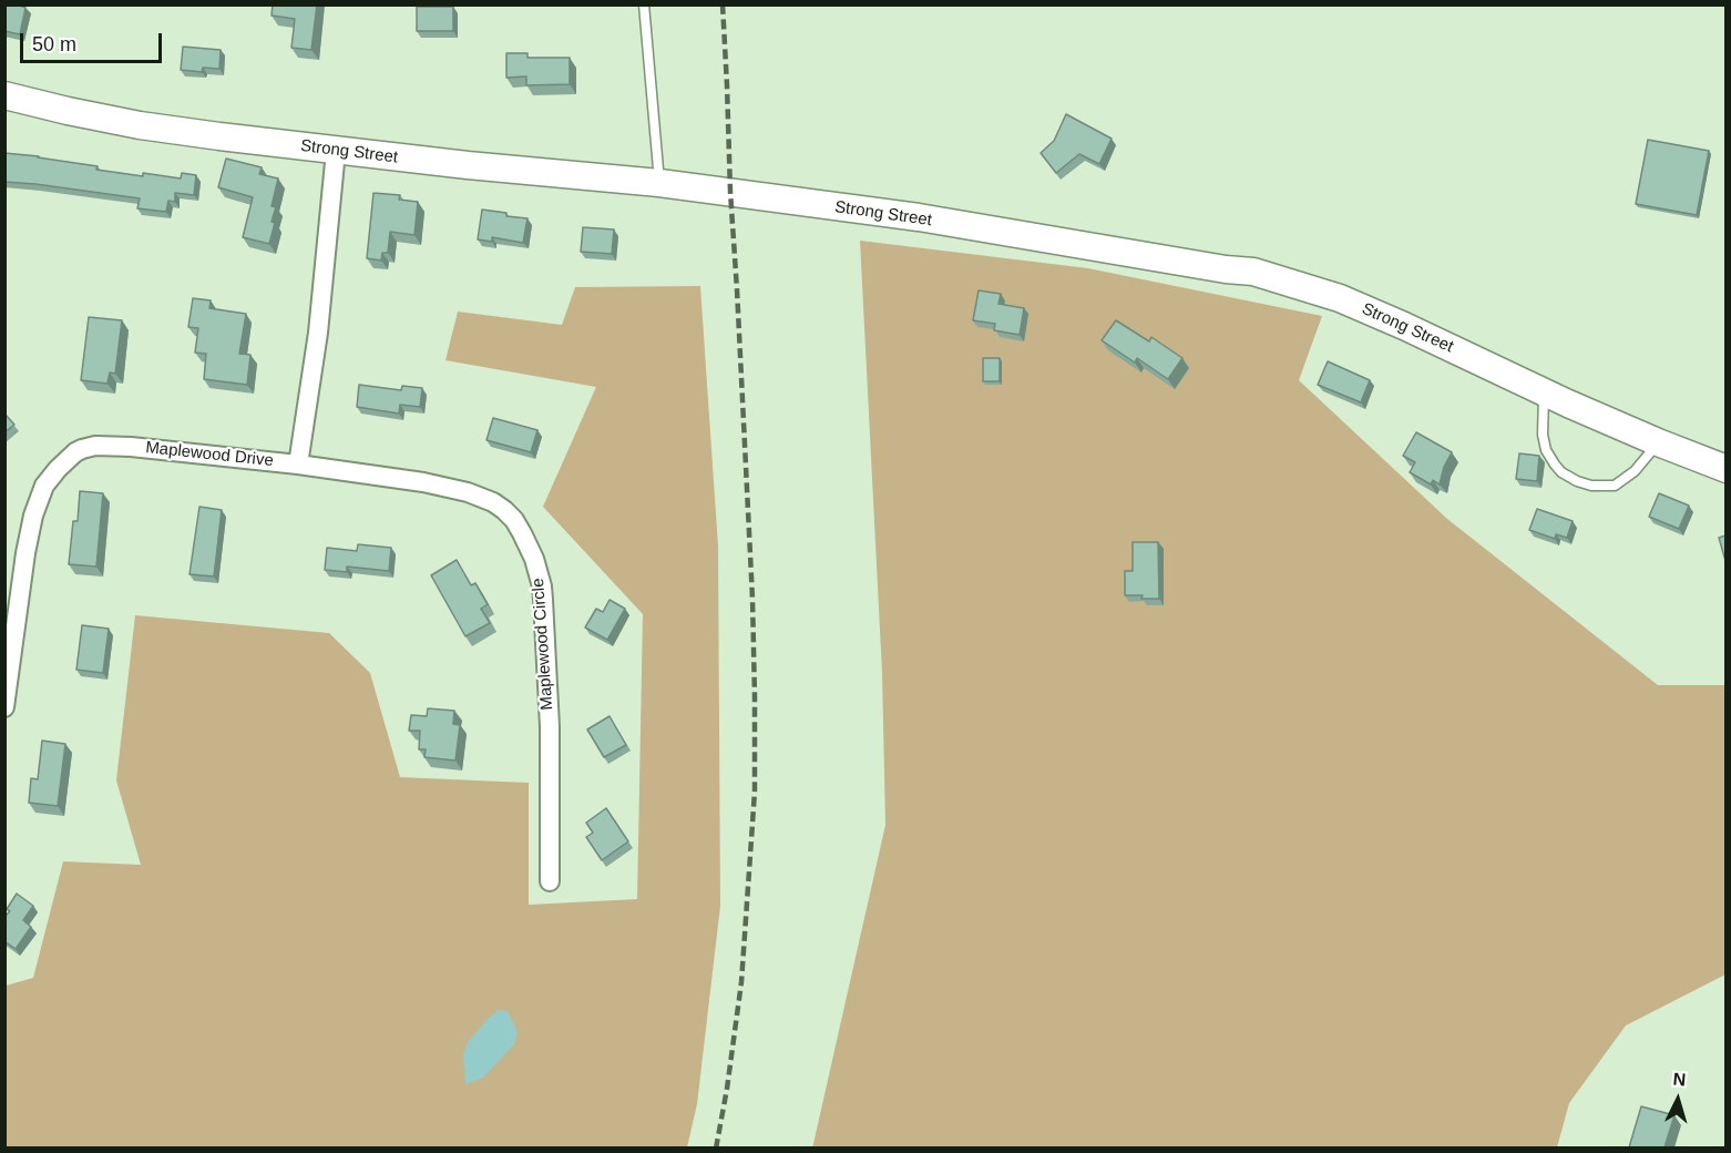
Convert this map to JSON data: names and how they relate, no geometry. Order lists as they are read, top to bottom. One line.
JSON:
{"streets":{"main road":["Strong Street"],"street":["Maplewood Drive","Maplewood Circle"]},"crossings":[["Strong Street","Maplewood Drive"],["Maplewood Drive","Maplewood Circle"]],"scale_bar":"50 m","north":"top"}
